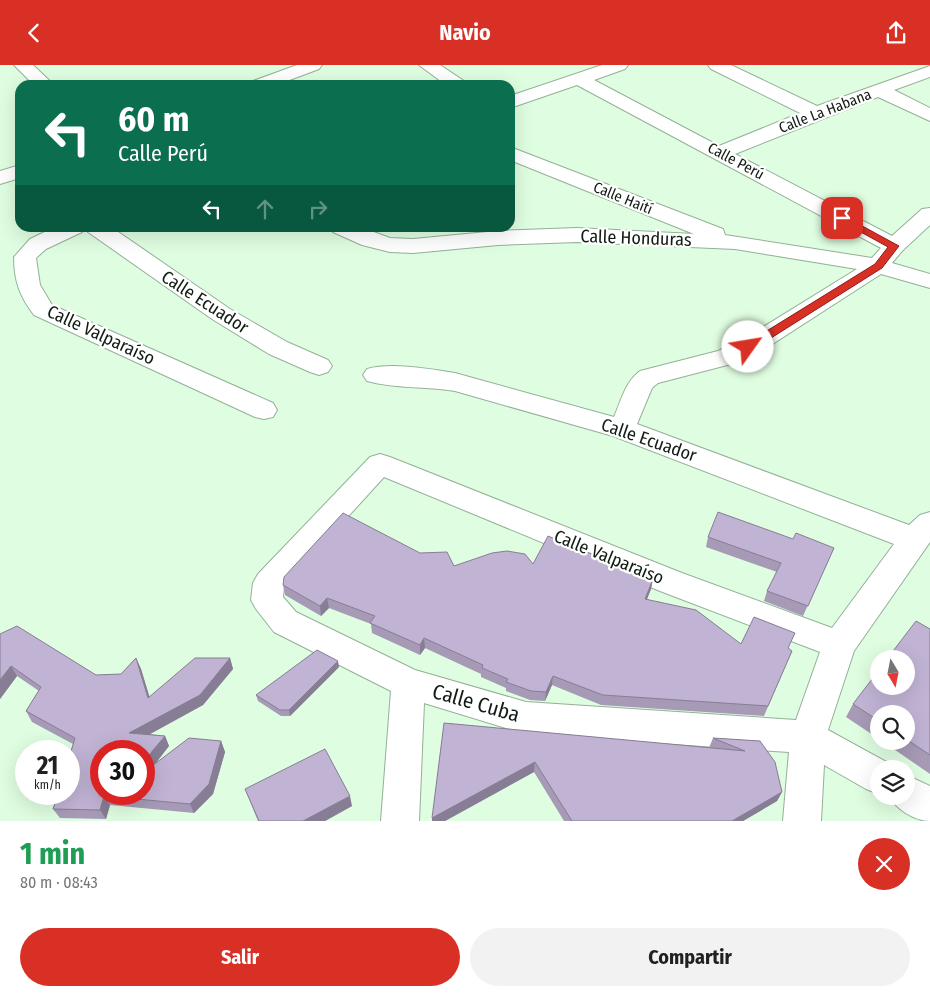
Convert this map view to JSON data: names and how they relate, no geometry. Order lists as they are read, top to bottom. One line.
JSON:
{"streets":{"street":["Calle La Habana","Calle Perú","Calle Haití","Calle Honduras","Calle Ecuador","Calle Valparaíso","Calle Cuba"]},"crossings":[["Calle La Habana","Calle Perú"],["Calle Haití","Calle Honduras"],["Calle Valparaíso","Calle Cuba"]],"north":"bottom","page":{"header":"Navio","turn":["60 m","Calle Perú"],"speed":"21 km/h","limit":"30","heading":["1 min","80 m · 08:43"],"buttons":["Salir","Compartir"]}}
